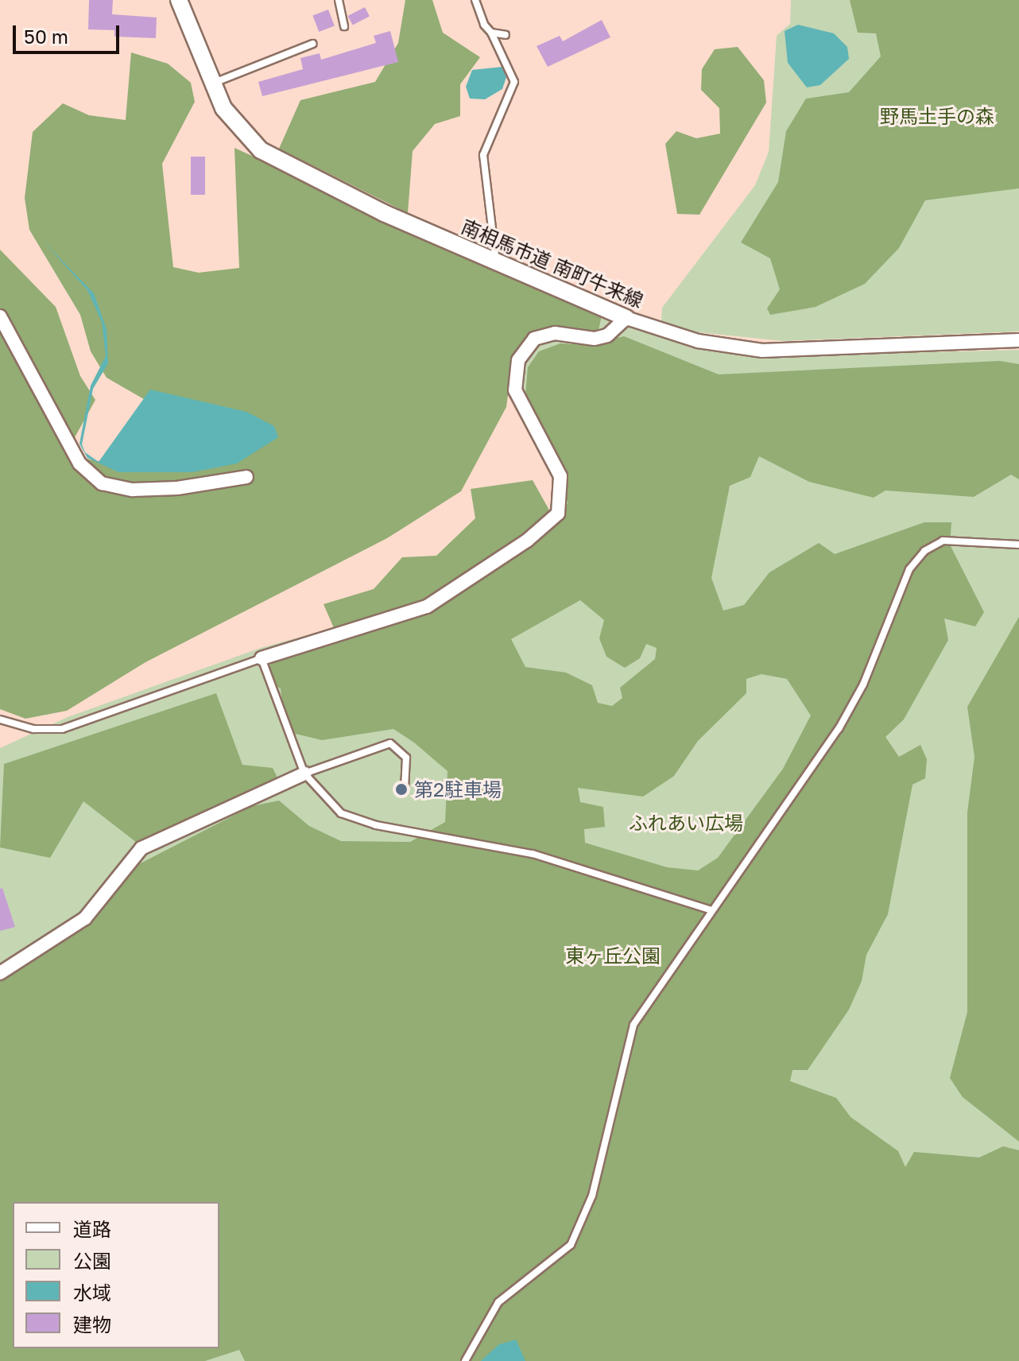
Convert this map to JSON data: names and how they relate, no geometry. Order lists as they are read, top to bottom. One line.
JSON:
{"streets":{"street":["南相馬市道 南町牛来線"]},"parks":["野馬土手の森","ふれあい広場","東ヶ丘公園"],"places":["第2駐車場"],"legend":["道路","公園","水域","建物"],"scale_bar":"50 m"}
